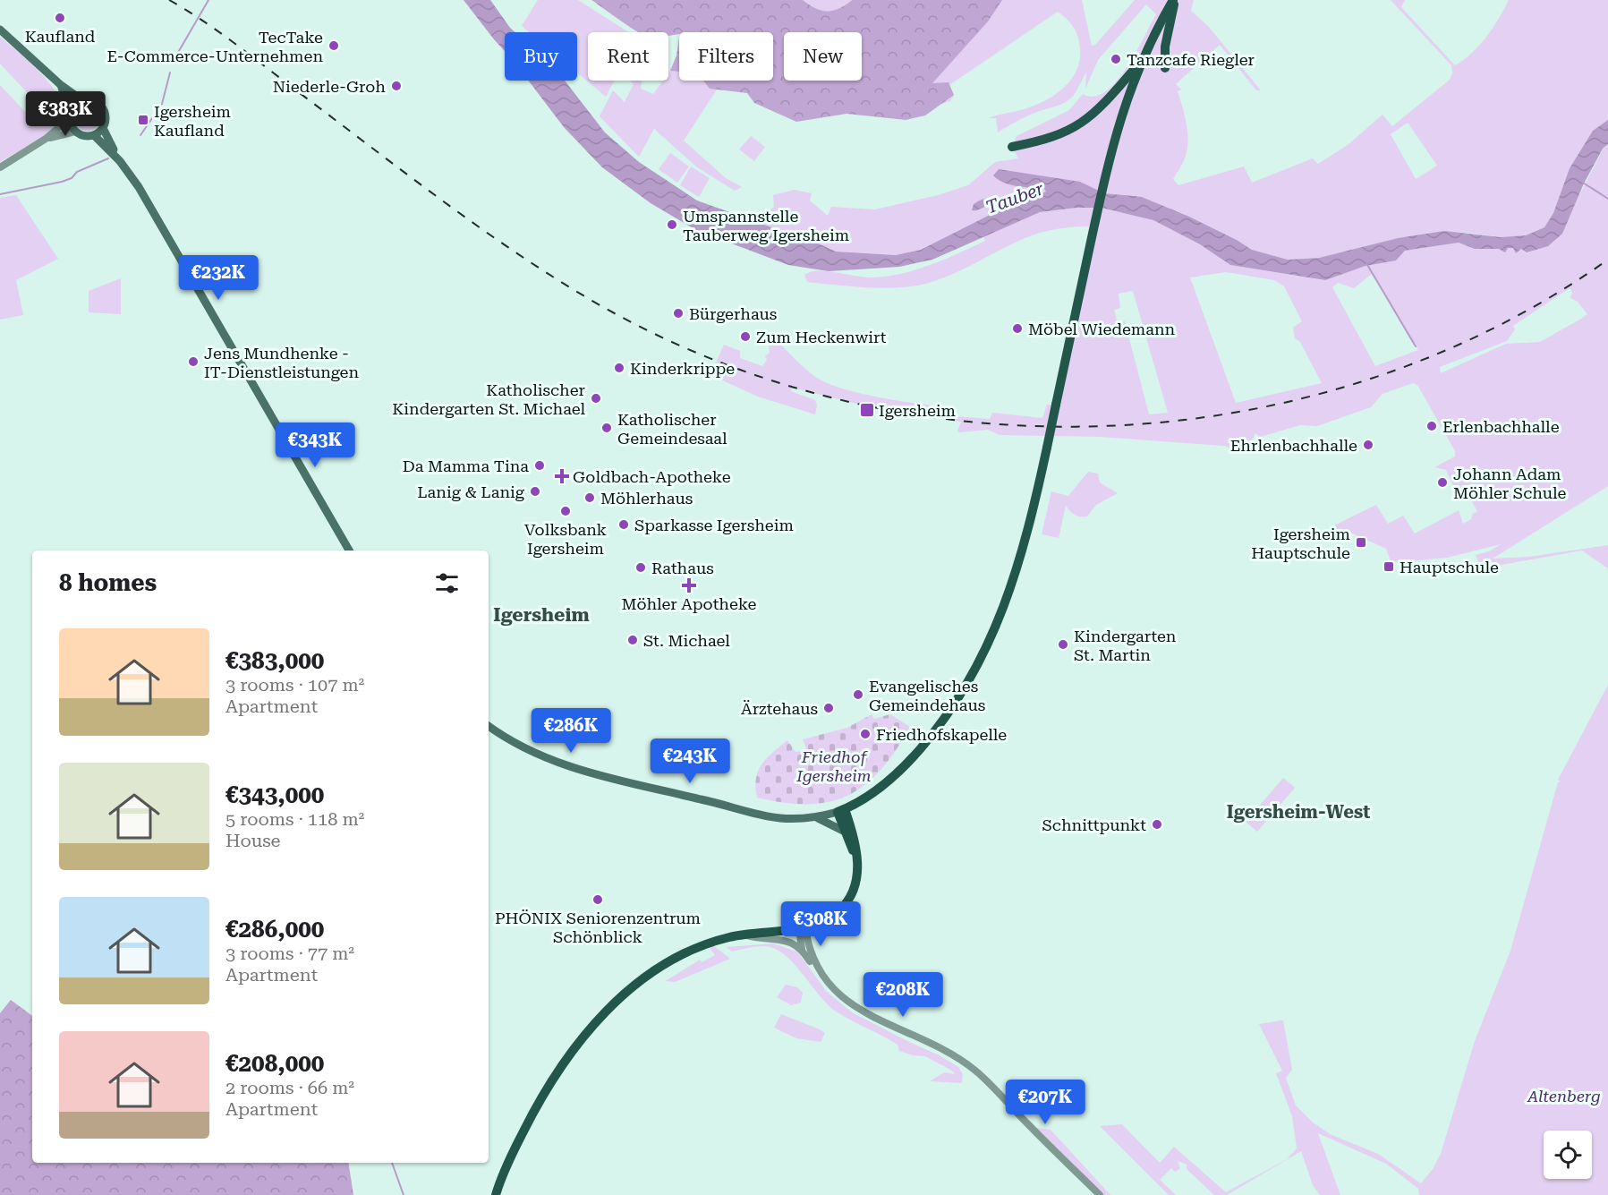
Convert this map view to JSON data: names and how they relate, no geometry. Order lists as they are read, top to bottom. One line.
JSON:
{"districts":["Igersheim","Igersheim-West"],"water":["Tauber"],"parks":["Friedhof Igersheim","Altenberg"],"places":{"other":["Kaufland","TecTake E-Commerce-Unternehmen","Tanzcafe Riegler","Niederle-Groh","Umspannstelle Tauberweg Igersheim","Bürgerhaus","Möbel Wiedemann","Zum Heckenwirt","Jens Mundhenke - IT-Dienstleistungen","Kinderkrippe","Katholischer Kindergarten St. Michael","Erlenbachhalle","Katholischer Gemeindesaal","Ehrlenbachhalle","Da Mamma Tina","Johann Adam Möhler Schule","Lanig & Lanig","Möhlerhaus","Volksbank Igersheim","Sparkasse Igersheim","Rathaus","St. Michael","Kindergarten St. Martin","Evangelisches Gemeindehaus","Ärztehaus","Friedhofskapelle","Schnittpunkt","PHÖNIX Seniorenzentrum Schönblick"],"transit":["Igersheim Kaufland","Igersheim","Igersheim Hauptschule","Hauptschule"],"health":["Goldbach-Apotheke","Möhler Apotheke"]},"page":{"chip":["Buy","Rent","Filters","New"],"price":["€383K","€232K","€343K","€286K","€243K","€308K","€208K","€207K"],"heading":"8 homes","list":[{"name":"€383,000","note":"3 rooms · 107 m² · Apartment"},{"name":"€343,000","note":"5 rooms · 118 m² · House"},{"name":"€286,000","note":"3 rooms · 77 m² · Apartment"},{"name":"€208,000","note":"2 rooms · 66 m² · Apartment"}]}}
